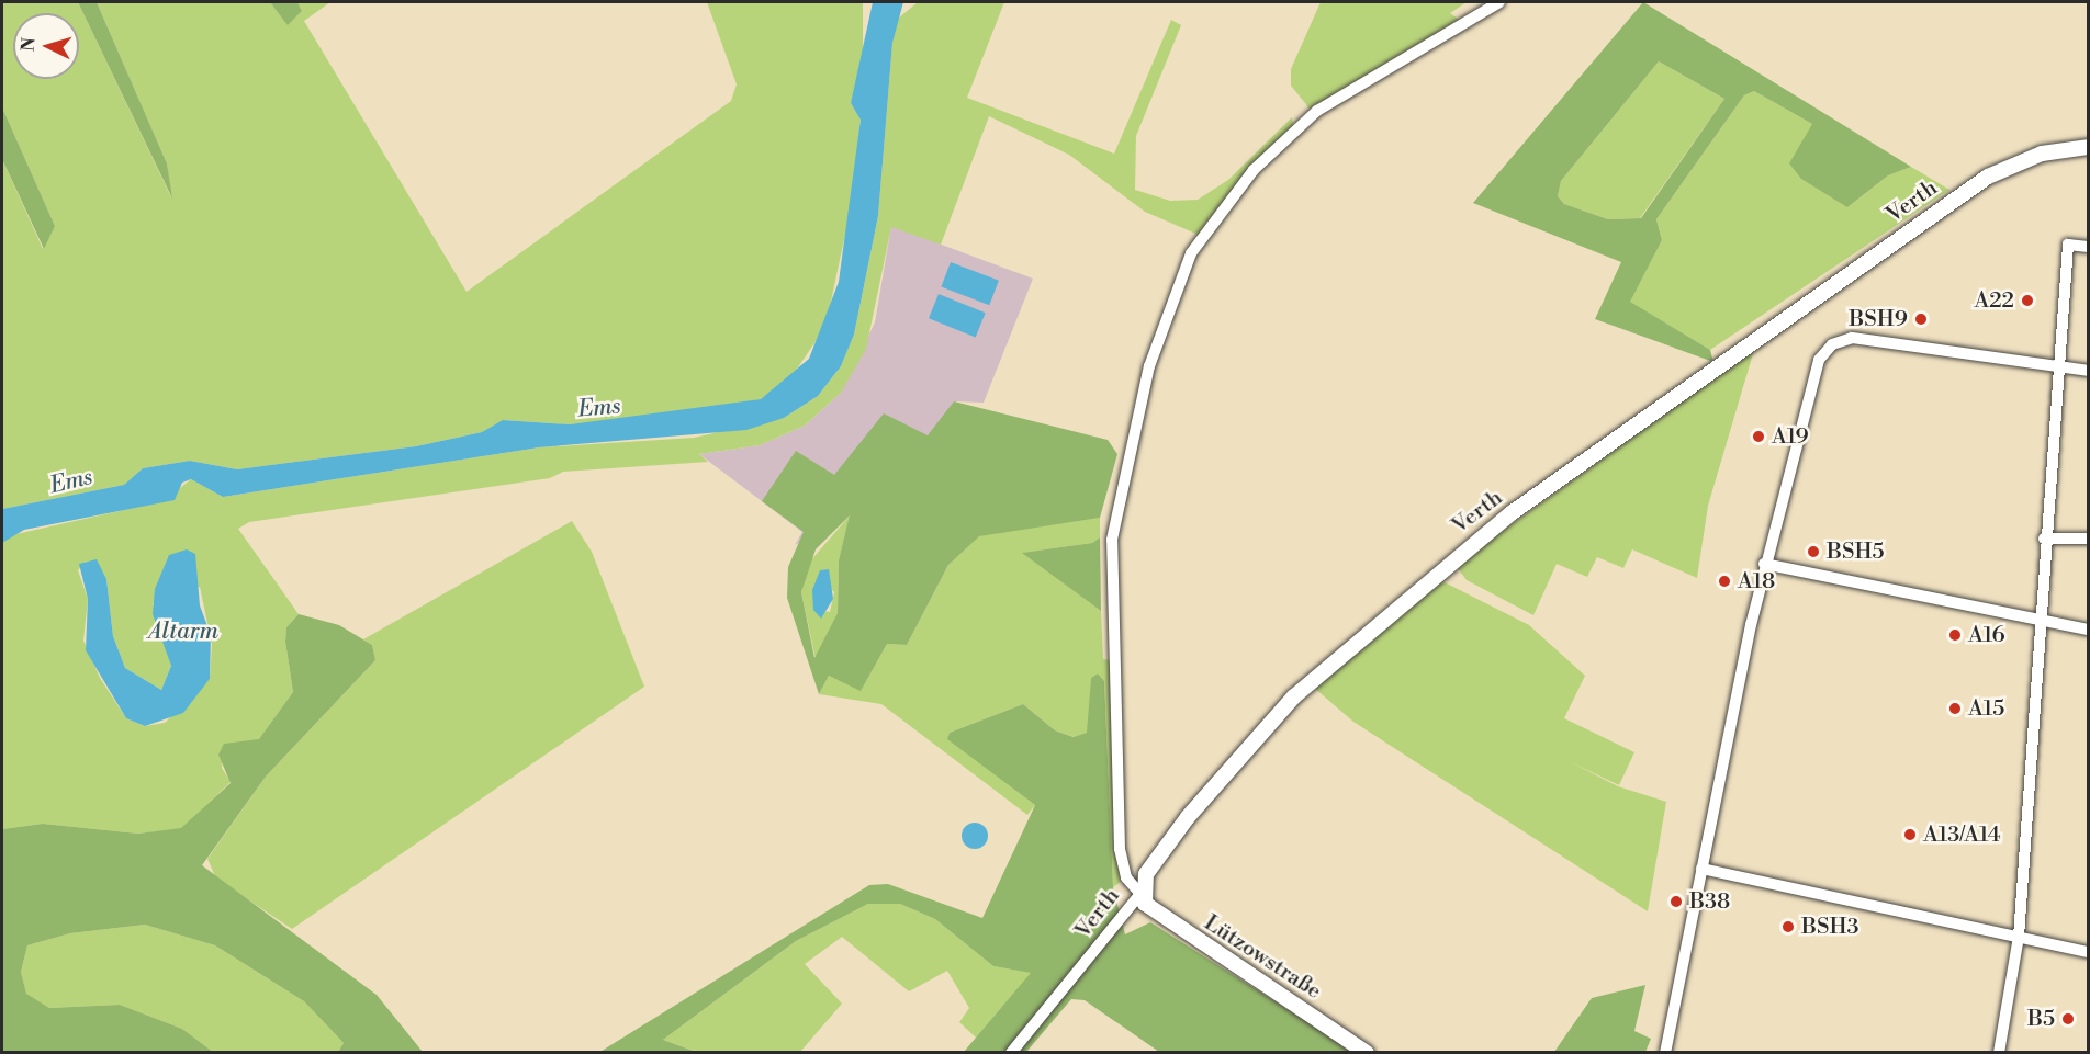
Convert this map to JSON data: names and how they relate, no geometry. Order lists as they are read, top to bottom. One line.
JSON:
{"streets":{"street":["Verth","Lützowstraße"]},"crossings":[["Verth","Lützowstraße"]],"water":["Ems","Altarm"],"places":["A22","BSH9","A19","BSH5","A18","A16","A15","A13/A14","B38","BSH3","B5"],"north":"left"}
